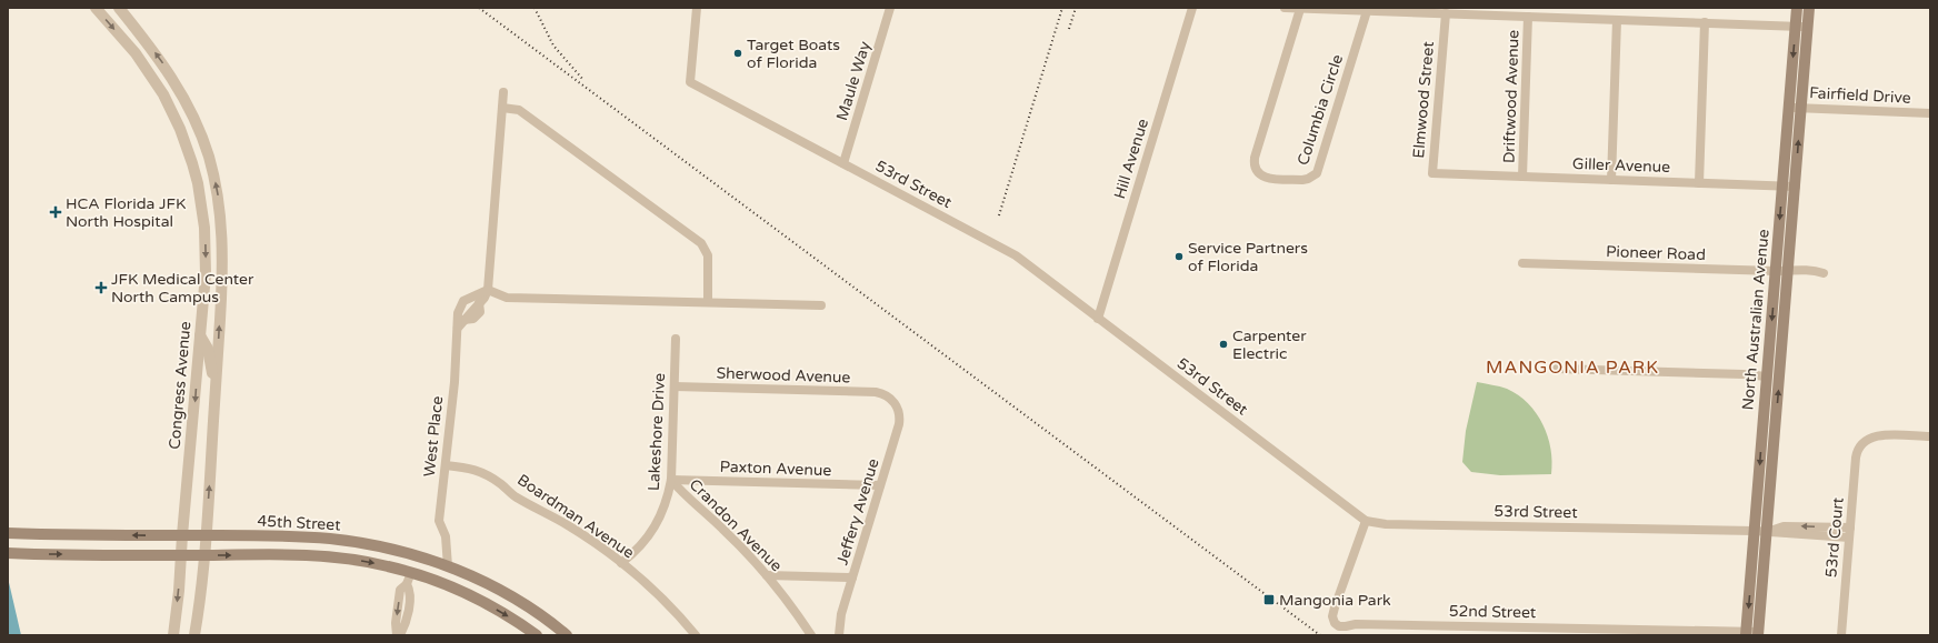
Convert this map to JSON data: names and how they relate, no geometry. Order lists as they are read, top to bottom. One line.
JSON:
{"streets":{"main road":["North Australian Avenue","45th Street"],"street":["Maule Way","Fairfield Drive","Driftwood Avenue","Elmwood Street","Columbia Circle","Hill Avenue","Giller Avenue","53rd Street","Pioneer Road","Sherwood Avenue","Congress Avenue","Lakeshore Drive","West Place","Paxton Avenue","Jeffery Avenue","Boardman Avenue","Crandon Avenue","53rd Court","52nd Street"]},"crossings":[["Maule Way","53rd Street"],["Fairfield Drive","North Australian Avenue"],["Driftwood Avenue","Giller Avenue"],["Elmwood Street","Giller Avenue"],["Hill Avenue","53rd Street"],["Giller Avenue","North Australian Avenue"],["53rd Street","North Australian Avenue"],["53rd Street","53rd Court"],["53rd Street","52nd Street"],["Pioneer Road","North Australian Avenue"],["North Australian Avenue","52nd Street"],["Sherwood Avenue","Lakeshore Drive"],["Sherwood Avenue","Jeffery Avenue"],["Congress Avenue","45th Street"],["Lakeshore Drive","Paxton Avenue"],["Lakeshore Drive","Boardman Avenue"],["Lakeshore Drive","Crandon Avenue"],["West Place","Boardman Avenue"],["West Place","45th Street"],["Paxton Avenue","Jeffery Avenue"],["Paxton Avenue","Crandon Avenue"]],"districts":["MANGONIA PARK"],"places":{"other":["Target Boats of Florida","Service Partners of Florida","Carpenter Electric"],"health":["HCA Florida JFK North Hospital","JFK Medical Center North Campus"],"transit":["Mangonia Park"]}}
